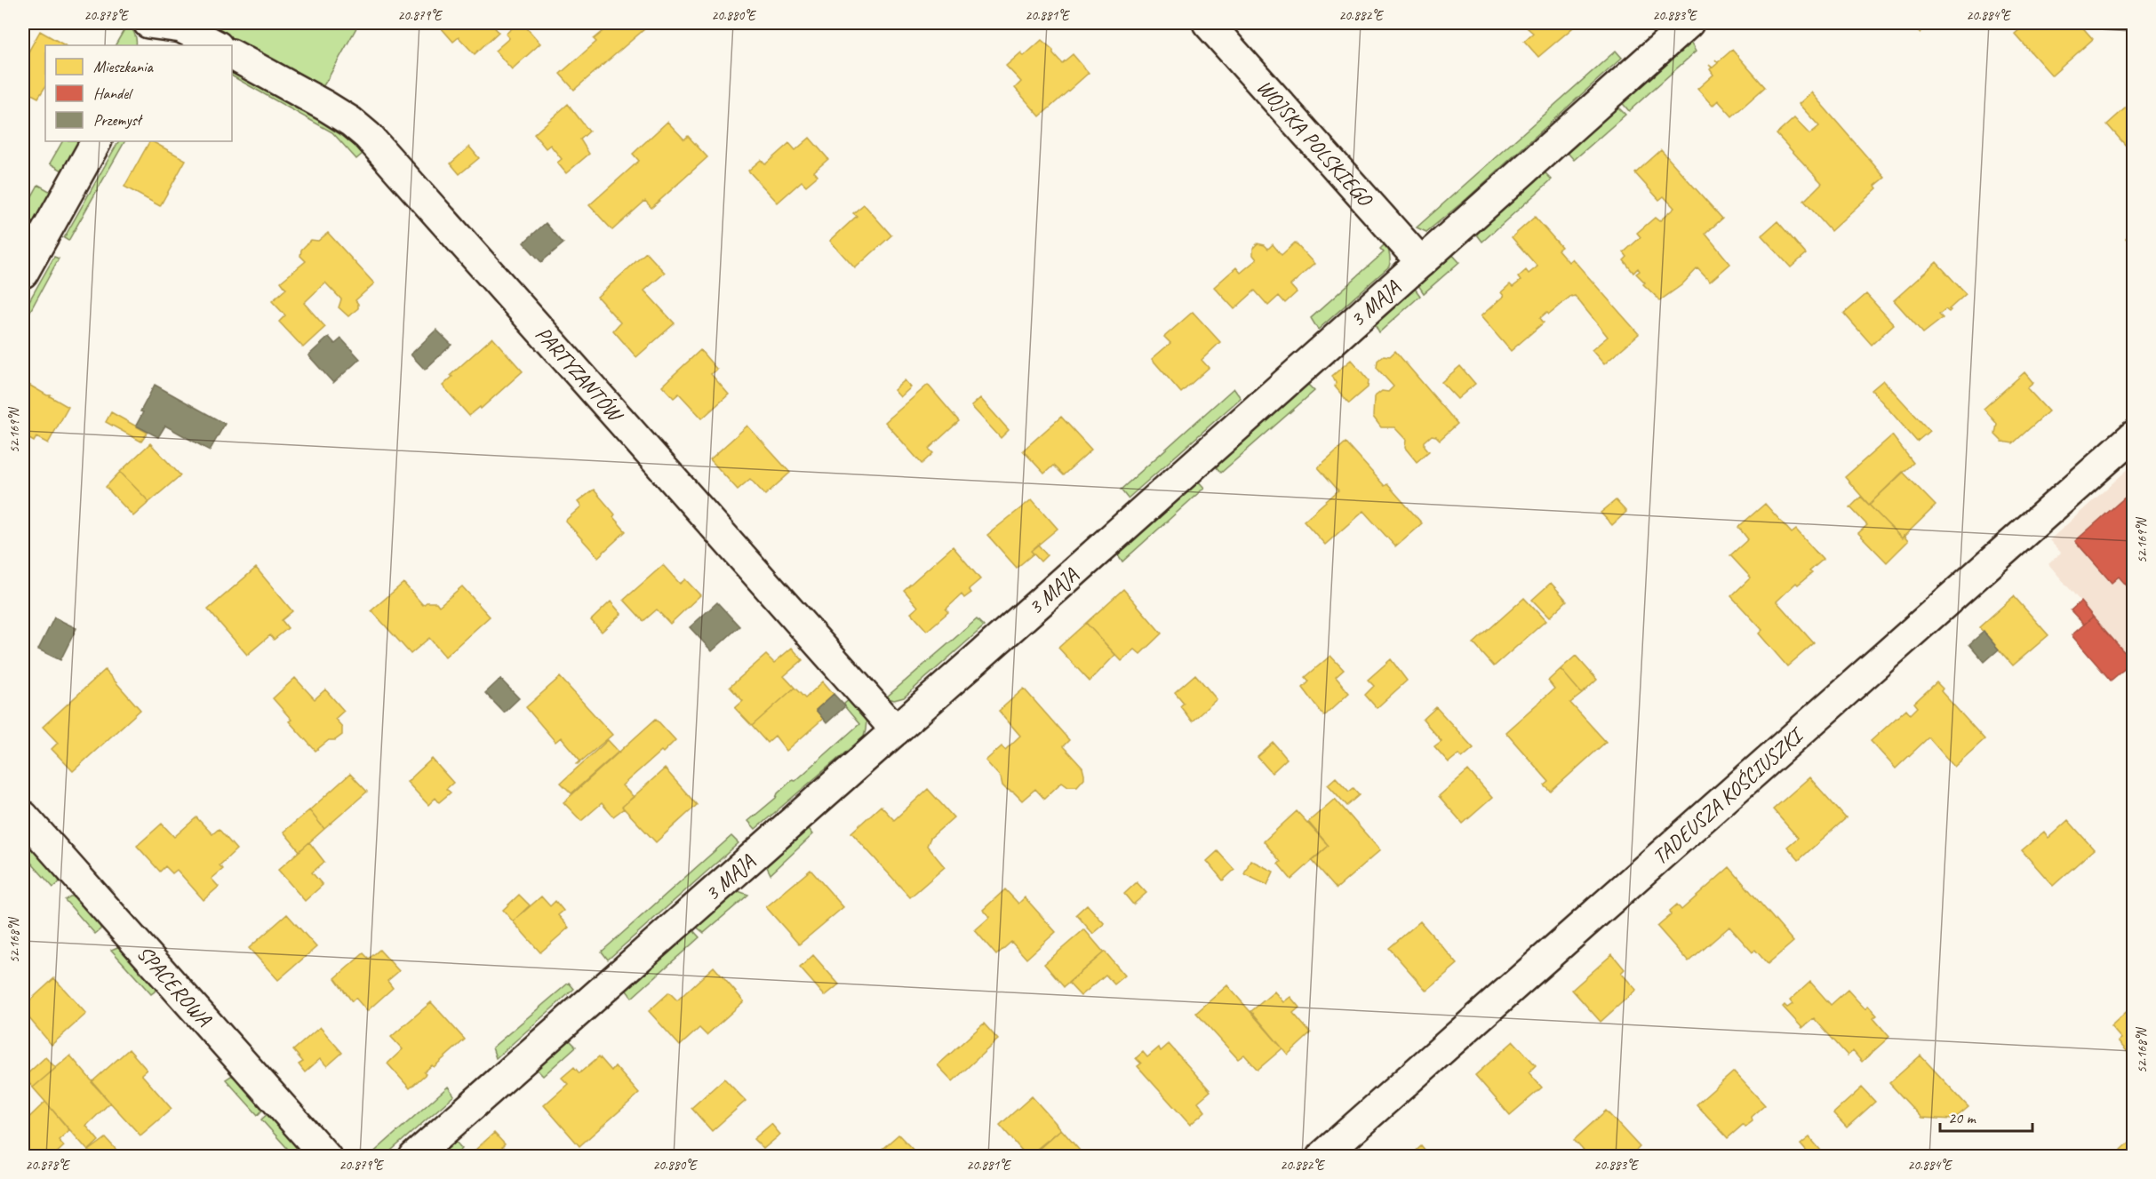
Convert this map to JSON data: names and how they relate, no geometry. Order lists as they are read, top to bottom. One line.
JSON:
{"streets":{"street":["WOJSKA POLSKIEGO","3 MAJA","PARTYZANTÓW","TADEUSZA KOŚCIUSZKI","SPACEROWA"]},"crossings":[["WOJSKA POLSKIEGO","3 MAJA"],["3 MAJA","PARTYZANTÓW"]],"legend":["Mieszkania","Handel","Przemysł"],"scale_bar":"20 m","coordinates":["20.878°E","20.879°E","20.880°E","20.881°E","20.882°E","20.883°E","20.884°E","52.169°N","52.168°N"]}
